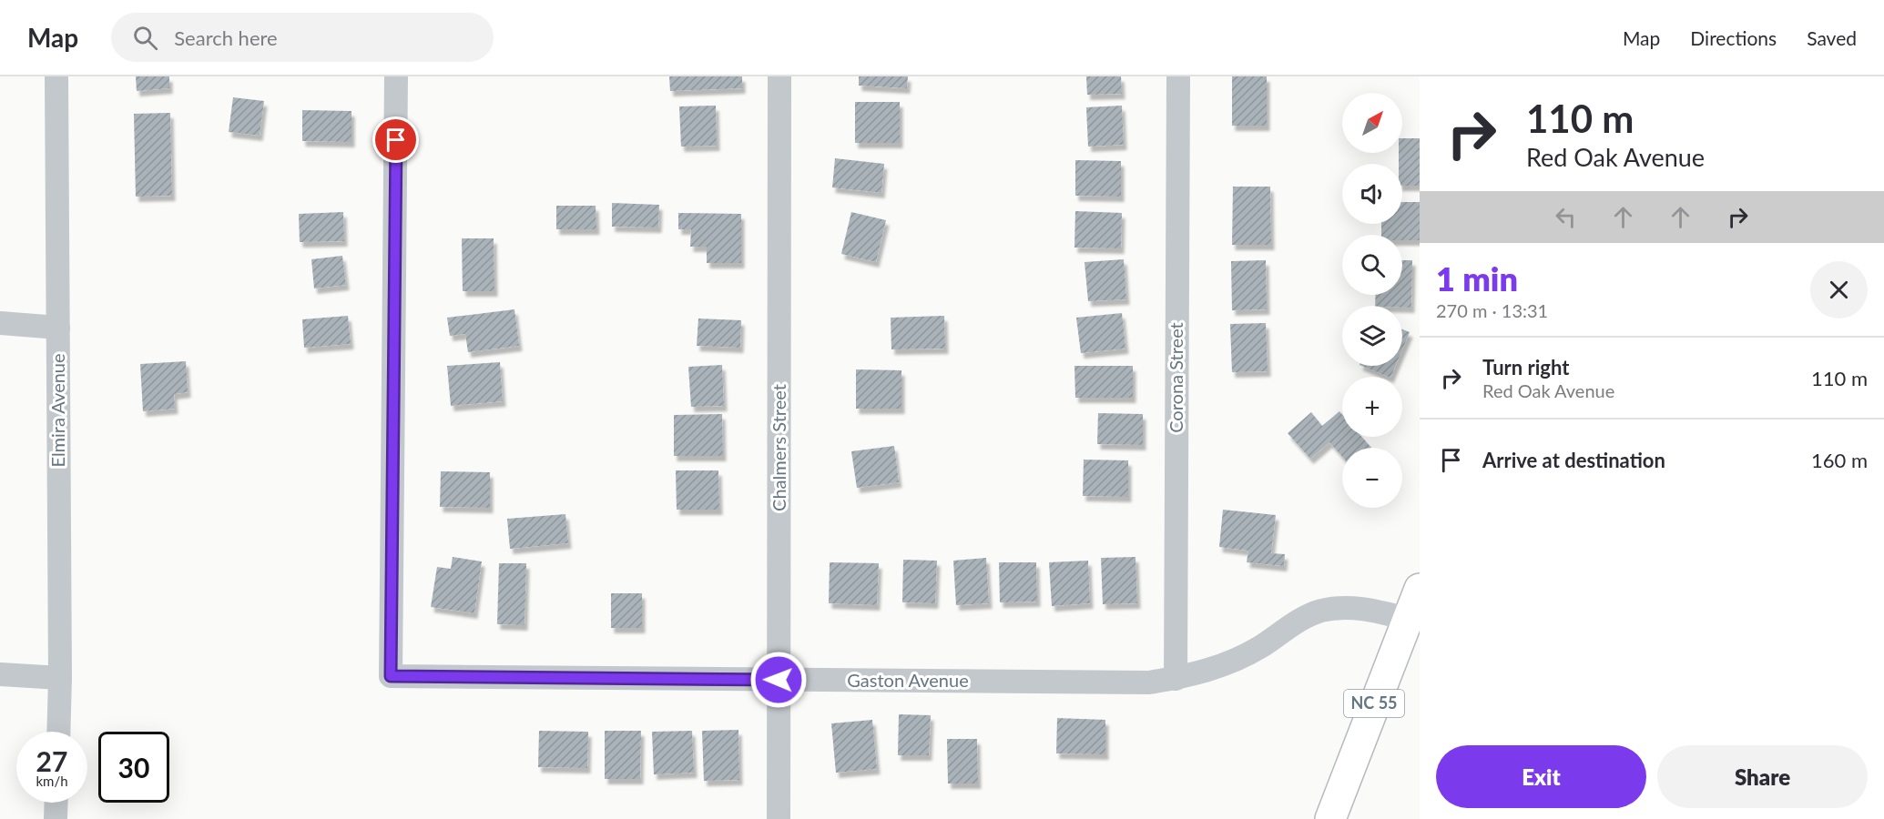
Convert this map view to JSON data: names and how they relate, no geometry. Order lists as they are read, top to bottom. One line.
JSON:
{"streets":{"main road":["NC 55"],"street":["Corona Street","Elmira Avenue","Chalmers Street","Gaston Avenue"]},"crossings":[["Corona Street","Gaston Avenue"],["Chalmers Street","Gaston Avenue"],["Gaston Avenue","NC 55"]],"north":"top right","page":{"header":"Map","search":"Search here","nav":["Map","Directions","Saved"],"turn":["110 m","Red Oak Avenue"],"map_buttons":["+","−"],"heading":["1 min","270 m · 13:31"],"list":[{"name":"Turn right","note":"Red Oak Avenue","value":"110 m"},{"name":"Arrive at destination","value":"160 m"}],"speed":"27 km/h","limit":"30","buttons":["Exit","Share"]}}
